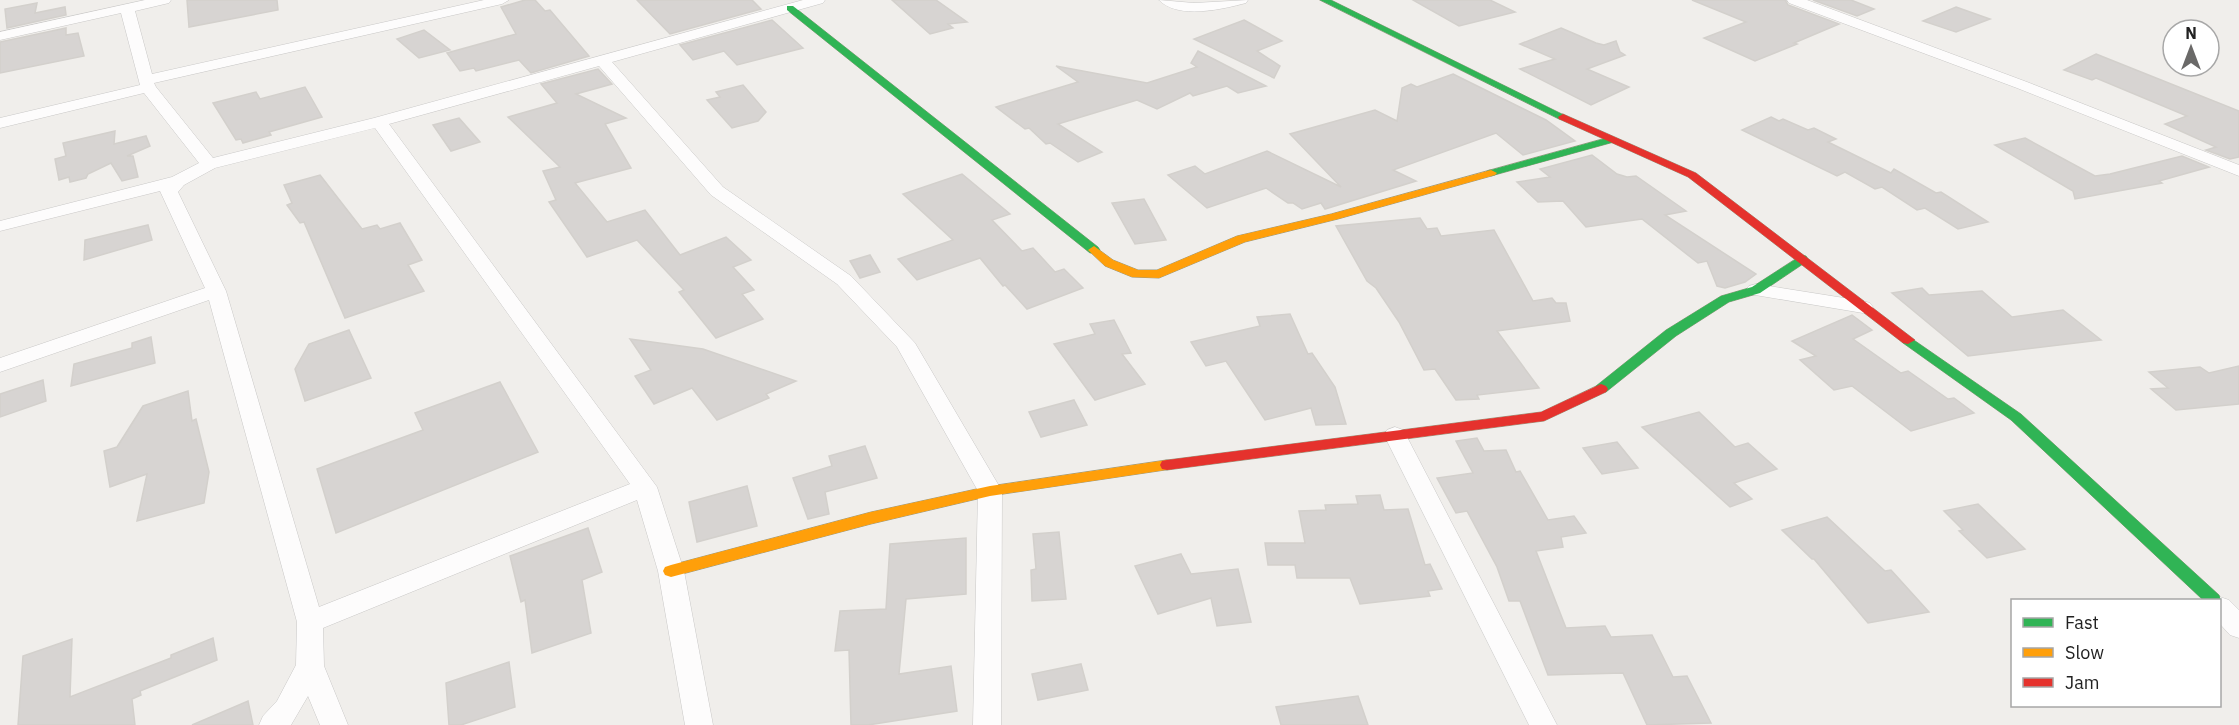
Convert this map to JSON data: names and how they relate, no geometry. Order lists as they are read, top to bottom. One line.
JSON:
{"legend":["Fast","Slow","Jam"],"north":"top"}
